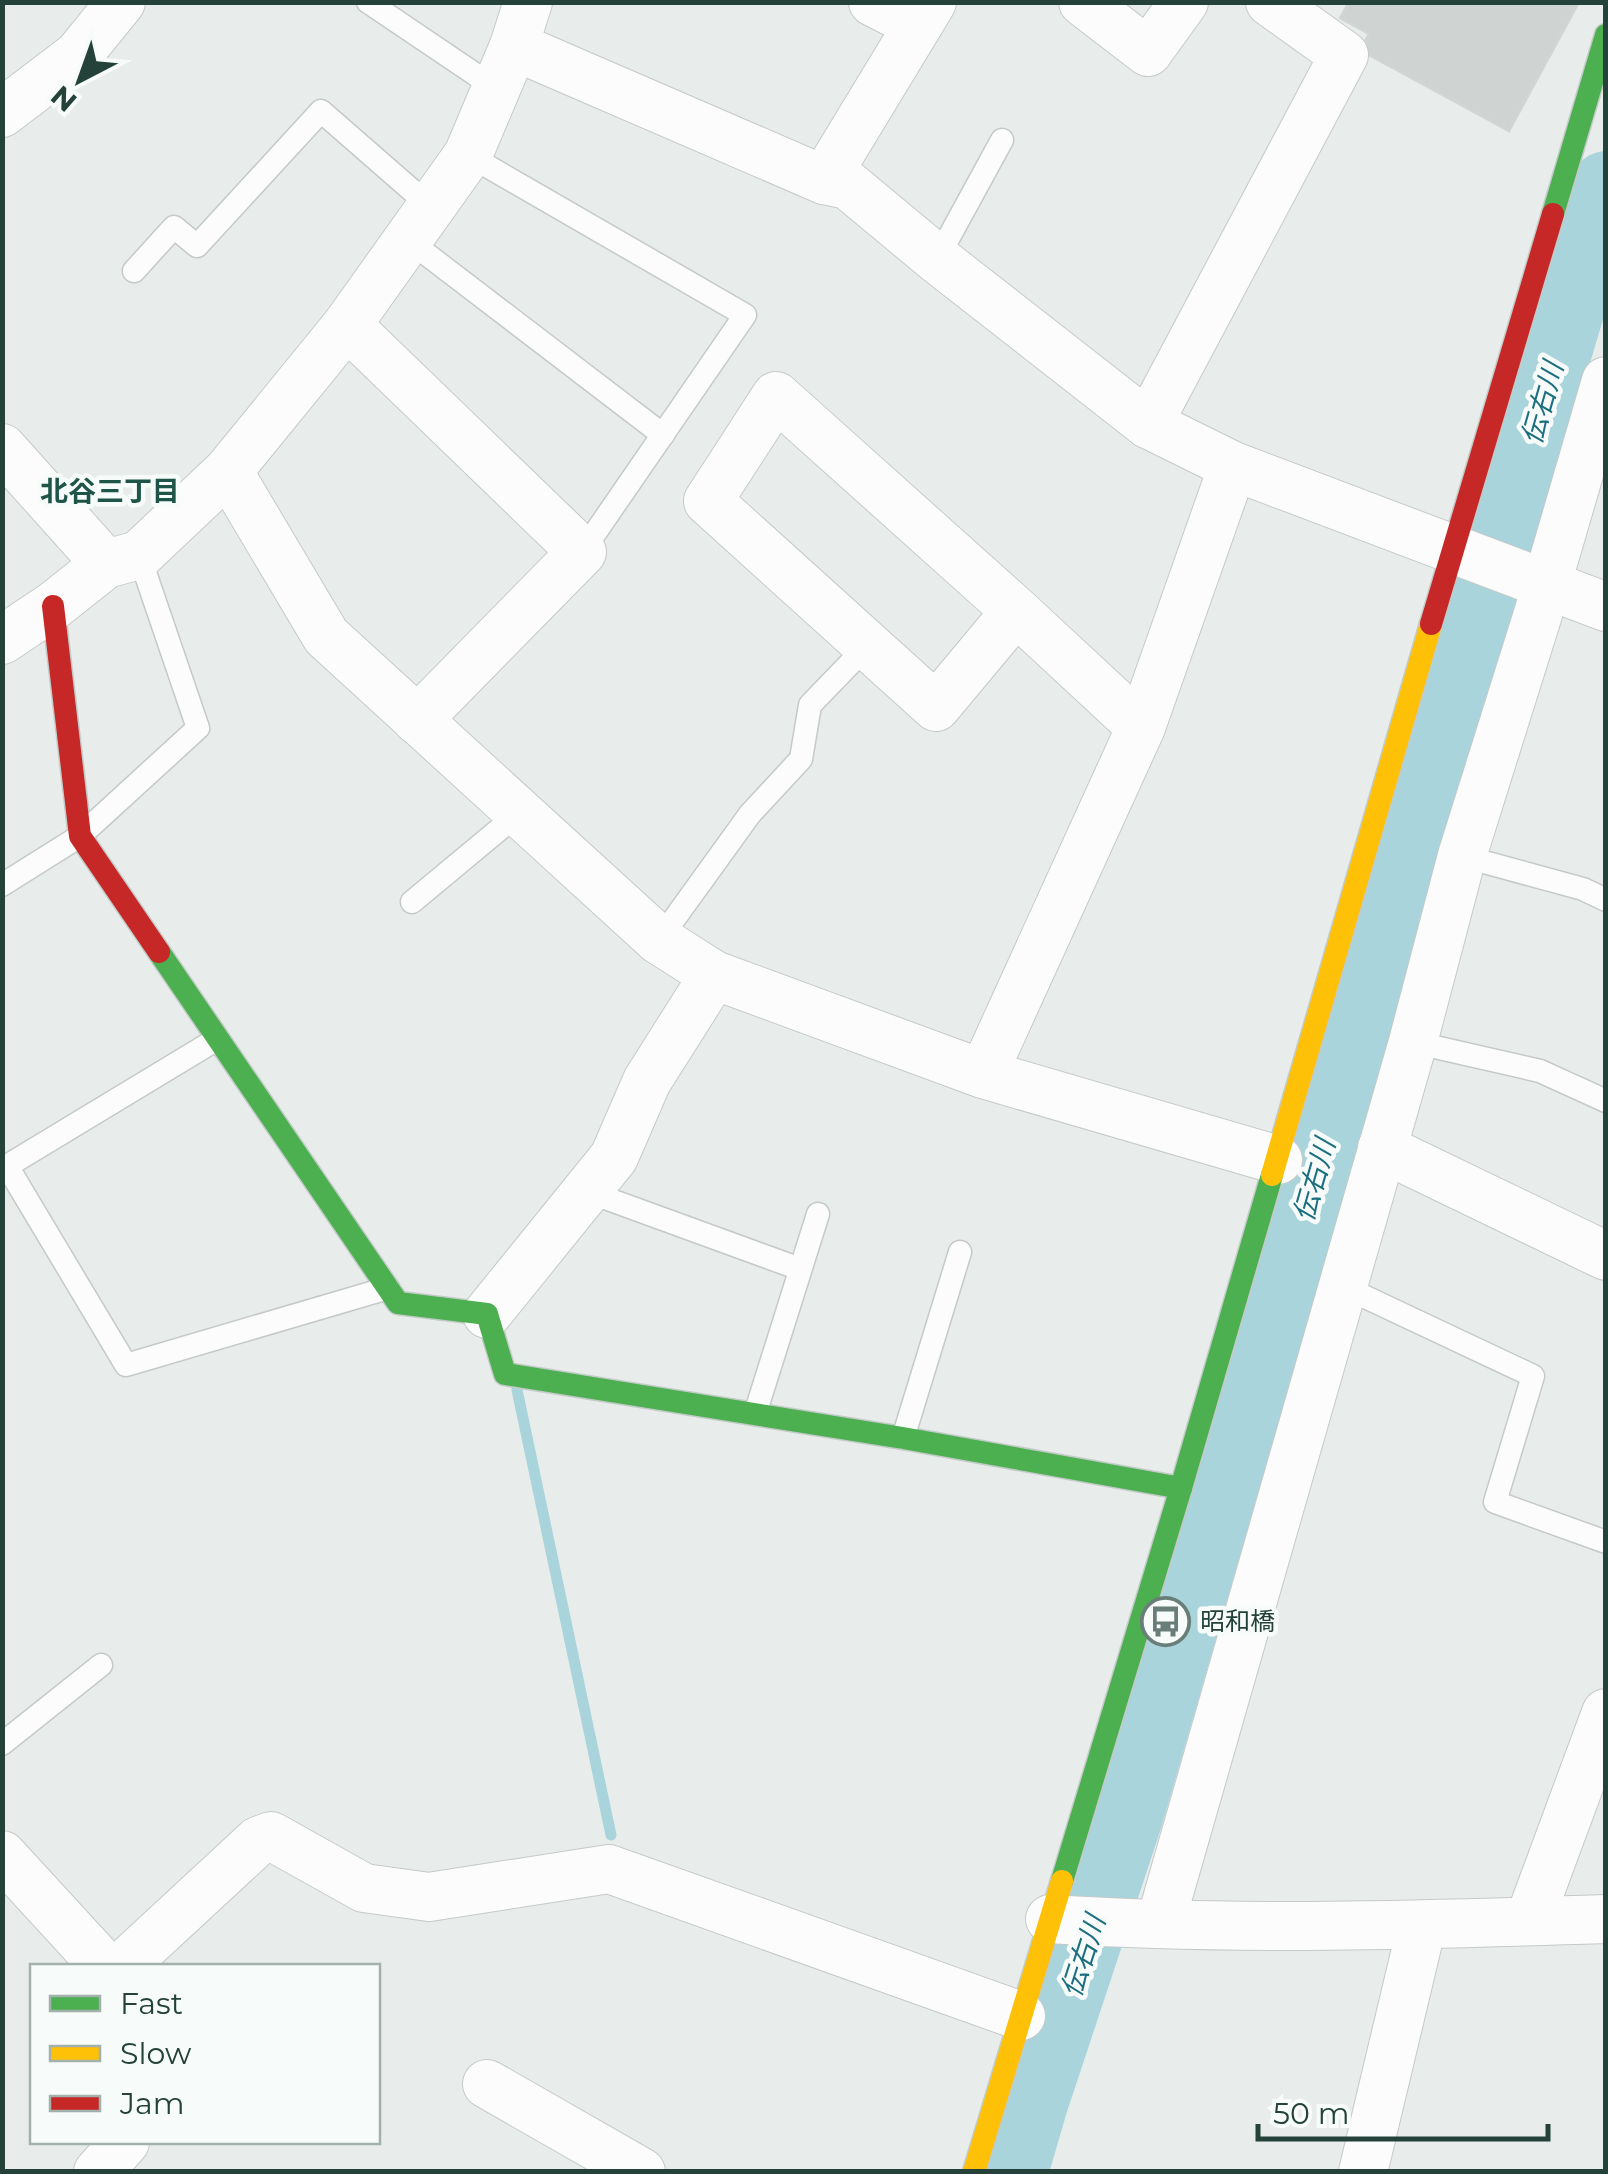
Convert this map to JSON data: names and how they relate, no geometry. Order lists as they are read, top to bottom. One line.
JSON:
{"districts":["北谷三丁目"],"water":["伝右川"],"places":{"bus stop":["昭和橋"]},"legend":["Fast","Slow","Jam"],"scale_bar":"50 m","north":"bottom left"}
